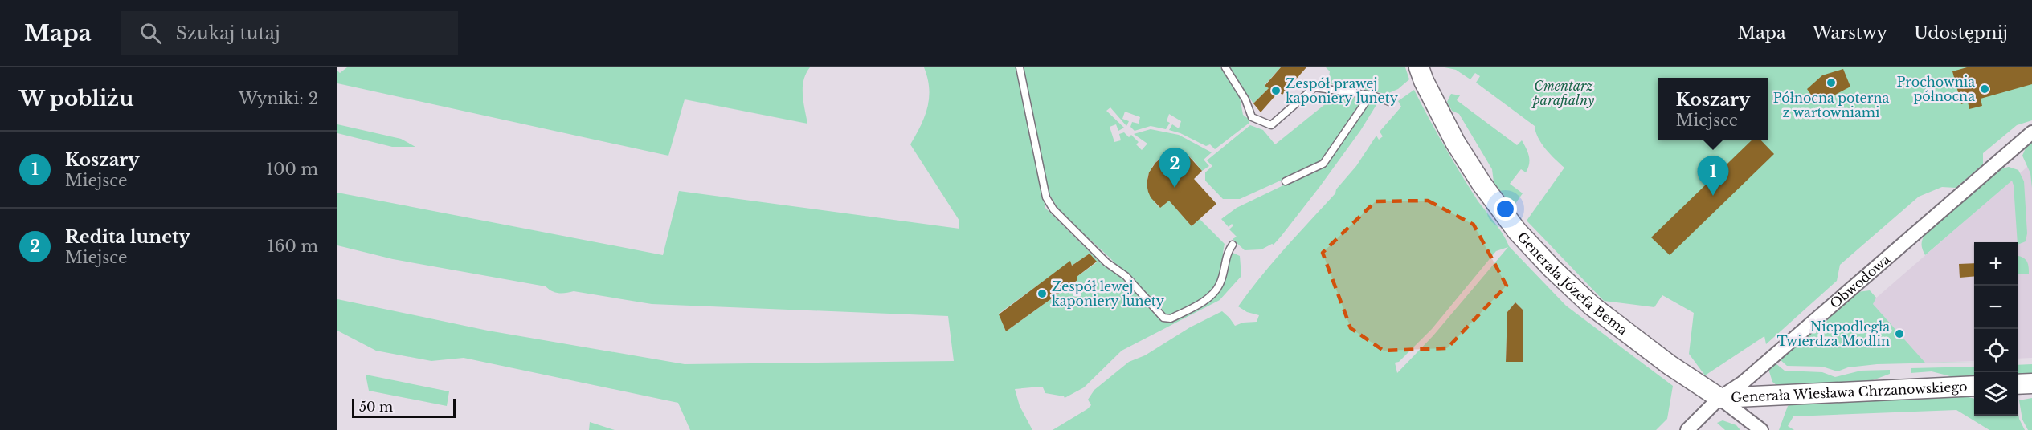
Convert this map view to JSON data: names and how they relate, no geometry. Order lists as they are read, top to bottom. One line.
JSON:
{"streets":{"street":["Obwodowa","Generała Józefa Bema","Generała Wiesława Chrzanowskiego"]},"crossings":[["Obwodowa","Generała Józefa Bema"],["Obwodowa","Generała Wiesława Chrzanowskiego"],["Generała Józefa Bema","Generała Wiesława Chrzanowskiego"]],"parks":["Cmentarz parafialny"],"places":["Północna poterna z wartowniami","Prochownia północna","Zespół prawej kaponiery lunety","Zespół lewej kaponiery lunety","Niepodległa Twierdza Modlin"],"scale_bar":"50 m","page":{"header":"Mapa","search":"Szukaj tutaj","nav":["Mapa","Warstwy","Udostępnij"],"heading":["W pobliżu","Wyniki: 2"],"popup":["Koszary","Miejsce"],"list":[{"mark":"1","name":"Koszary","note":"Miejsce","value":"100 m"},{"mark":"2","name":"Redita lunety","note":"Miejsce","value":"160 m"}],"pins":["2","1"],"map_buttons":["+","−"],"scale":"50 m"}}
